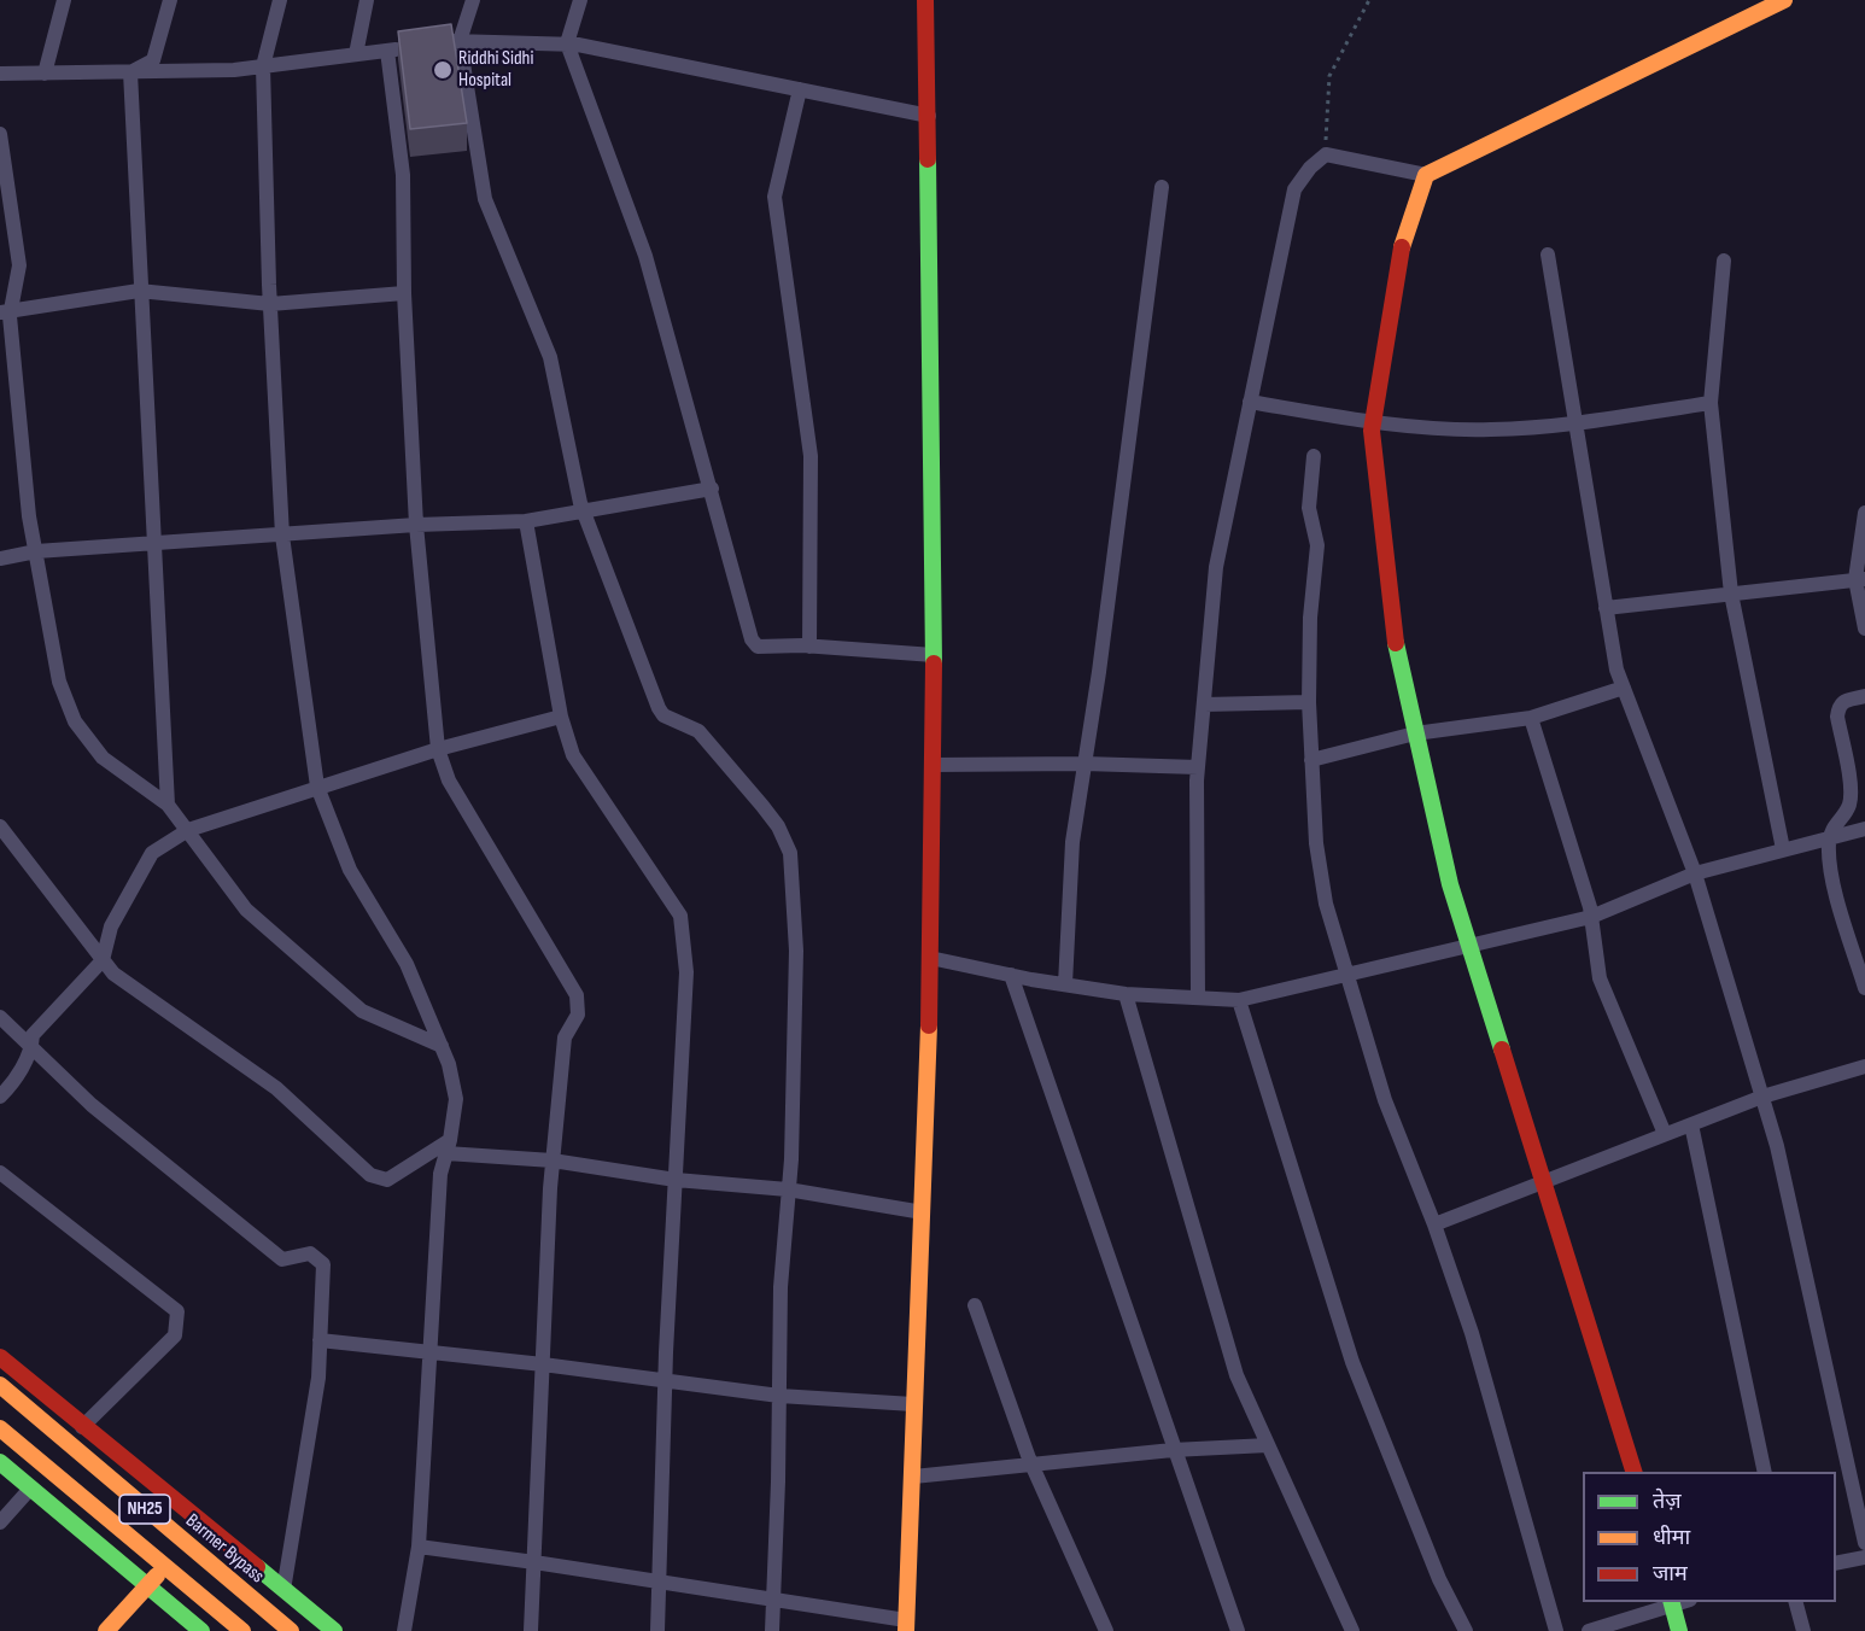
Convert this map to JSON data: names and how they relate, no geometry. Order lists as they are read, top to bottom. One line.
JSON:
{"streets":{"main road":["NH25","Barmer Bypass"]},"places":["Riddhi Sidhi Hospital"],"legend":["तेज़","धीमा","जाम"]}
